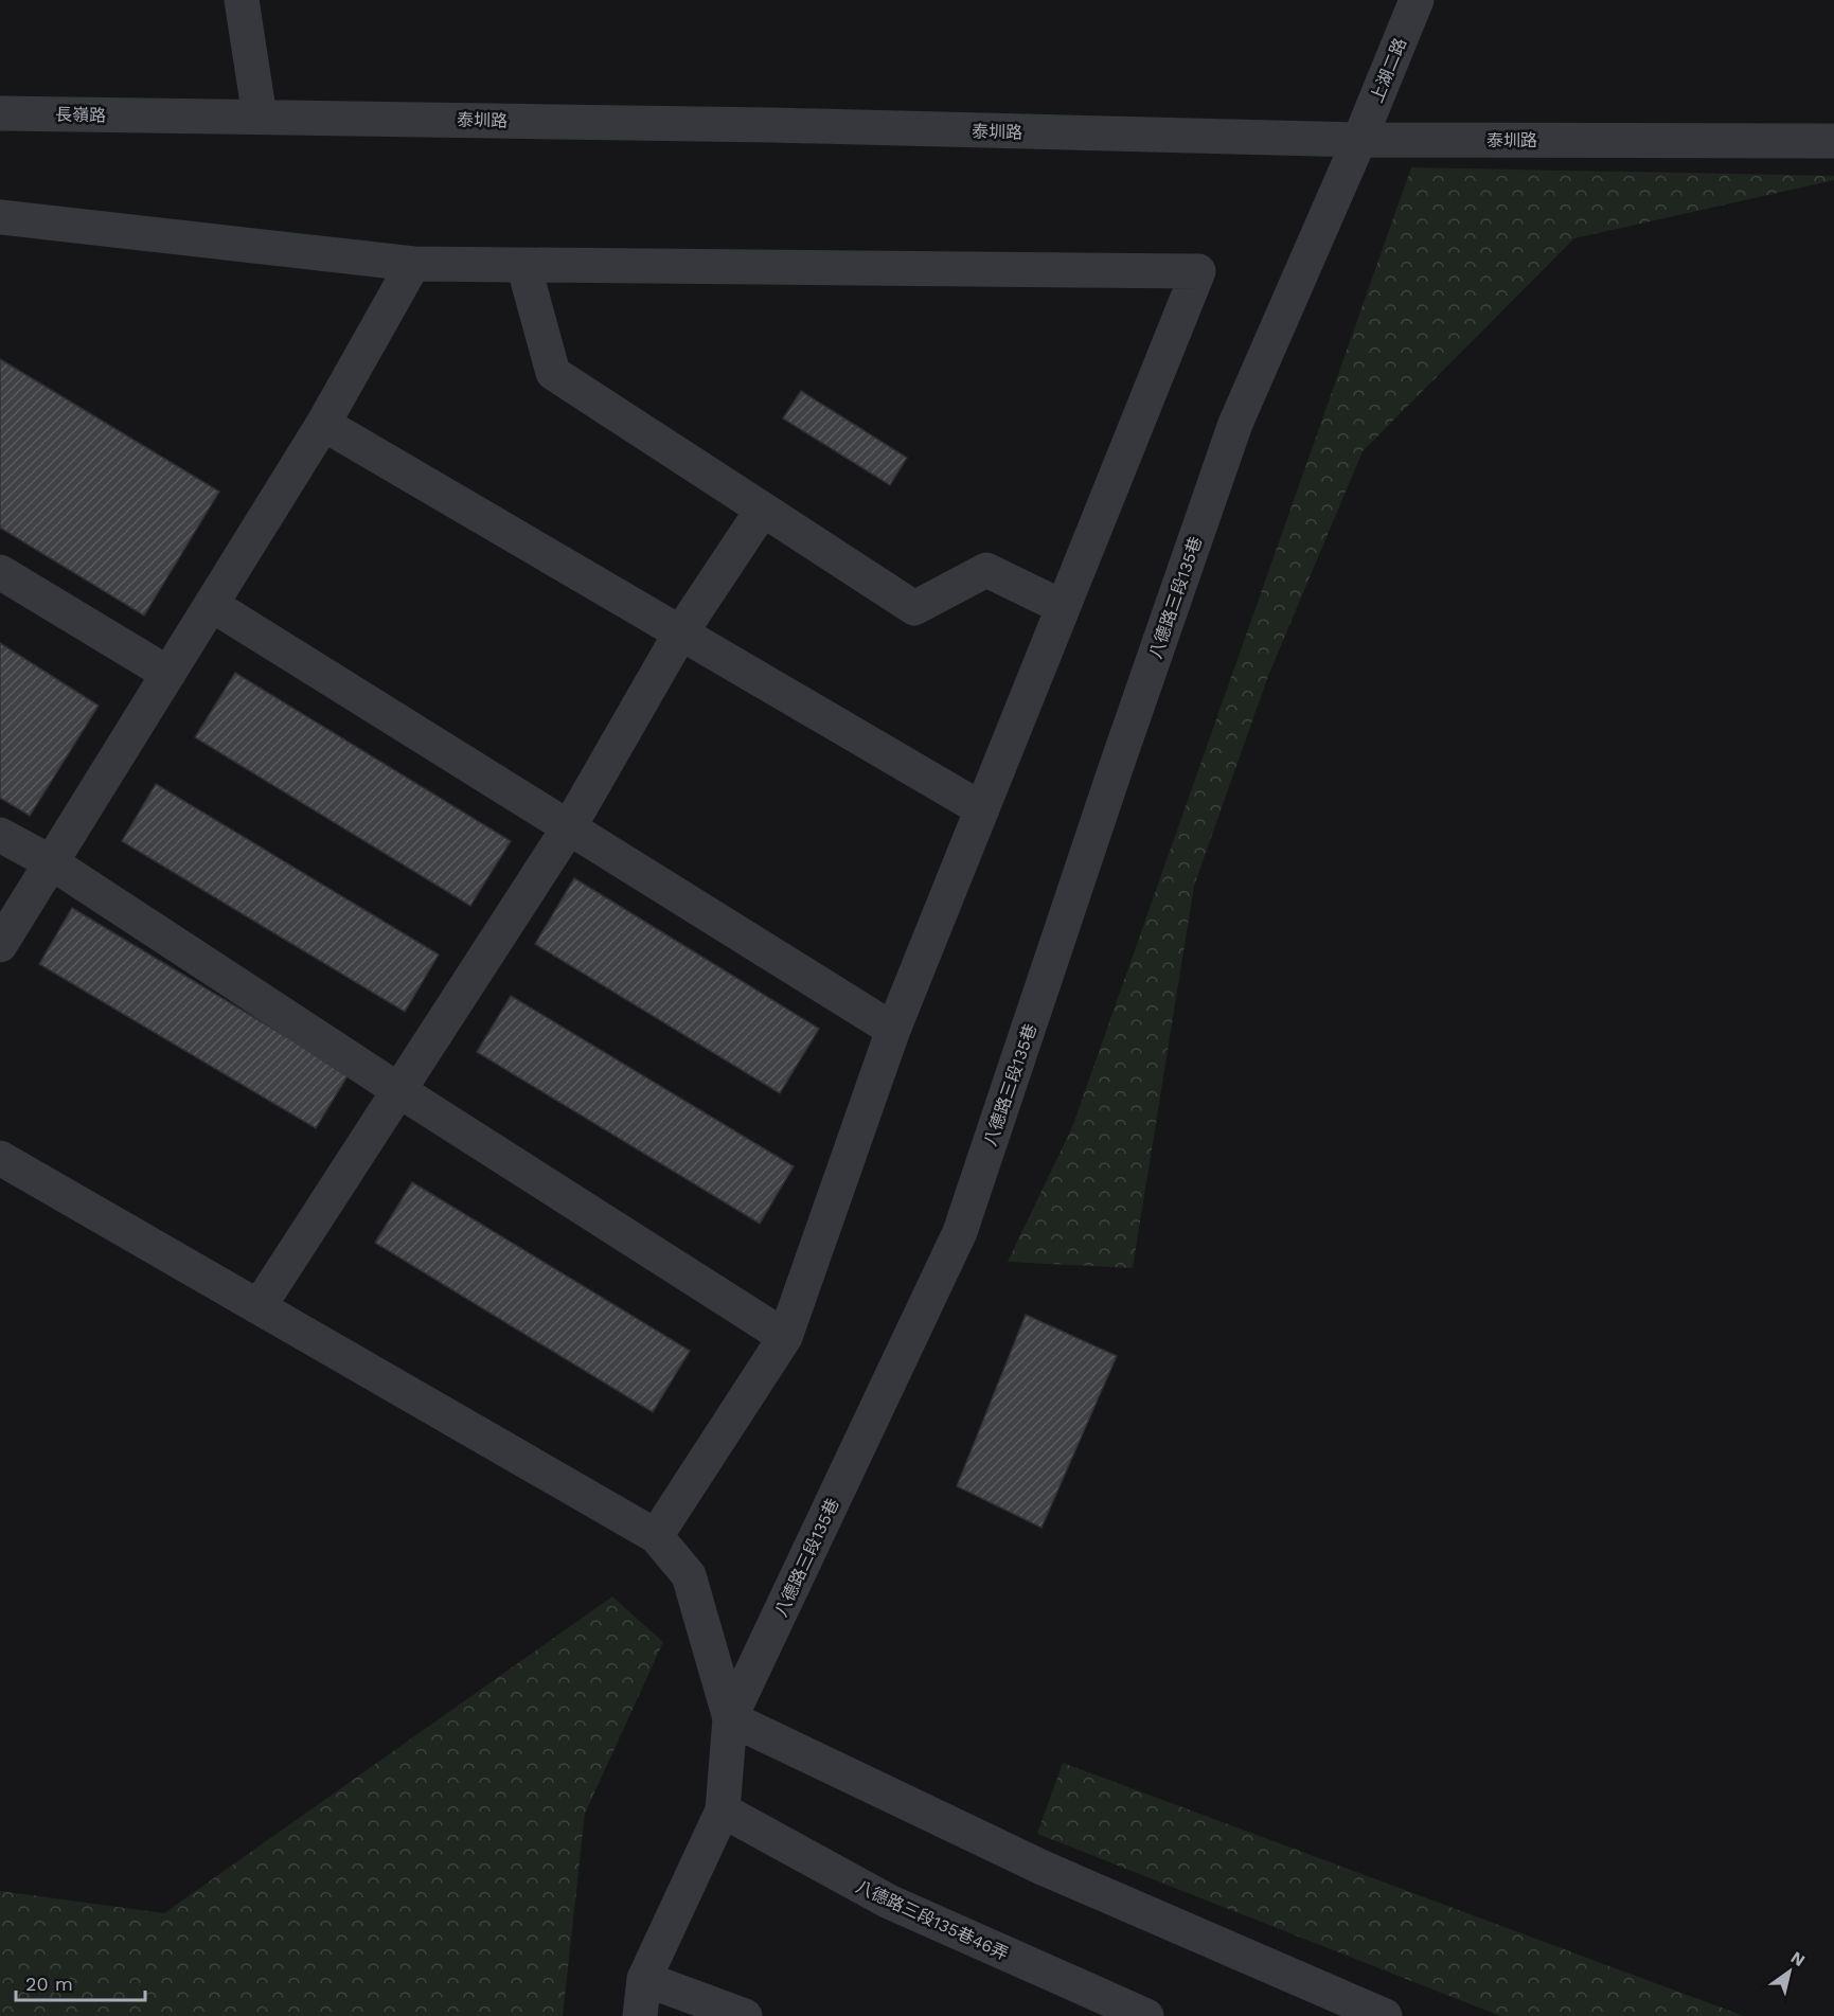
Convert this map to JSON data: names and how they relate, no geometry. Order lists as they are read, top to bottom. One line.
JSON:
{"streets":{"street":["上湖二路","長嶺路","泰圳路","八德路三段135巷","八德路三段135巷46弄"]},"crossings":[["上湖二路","泰圳路"],["上湖二路","八德路三段135巷"],["長嶺路","泰圳路"],["泰圳路","八德路三段135巷"],["八德路三段135巷","八德路三段135巷46弄"]],"scale_bar":"20 m","north":"top right"}
